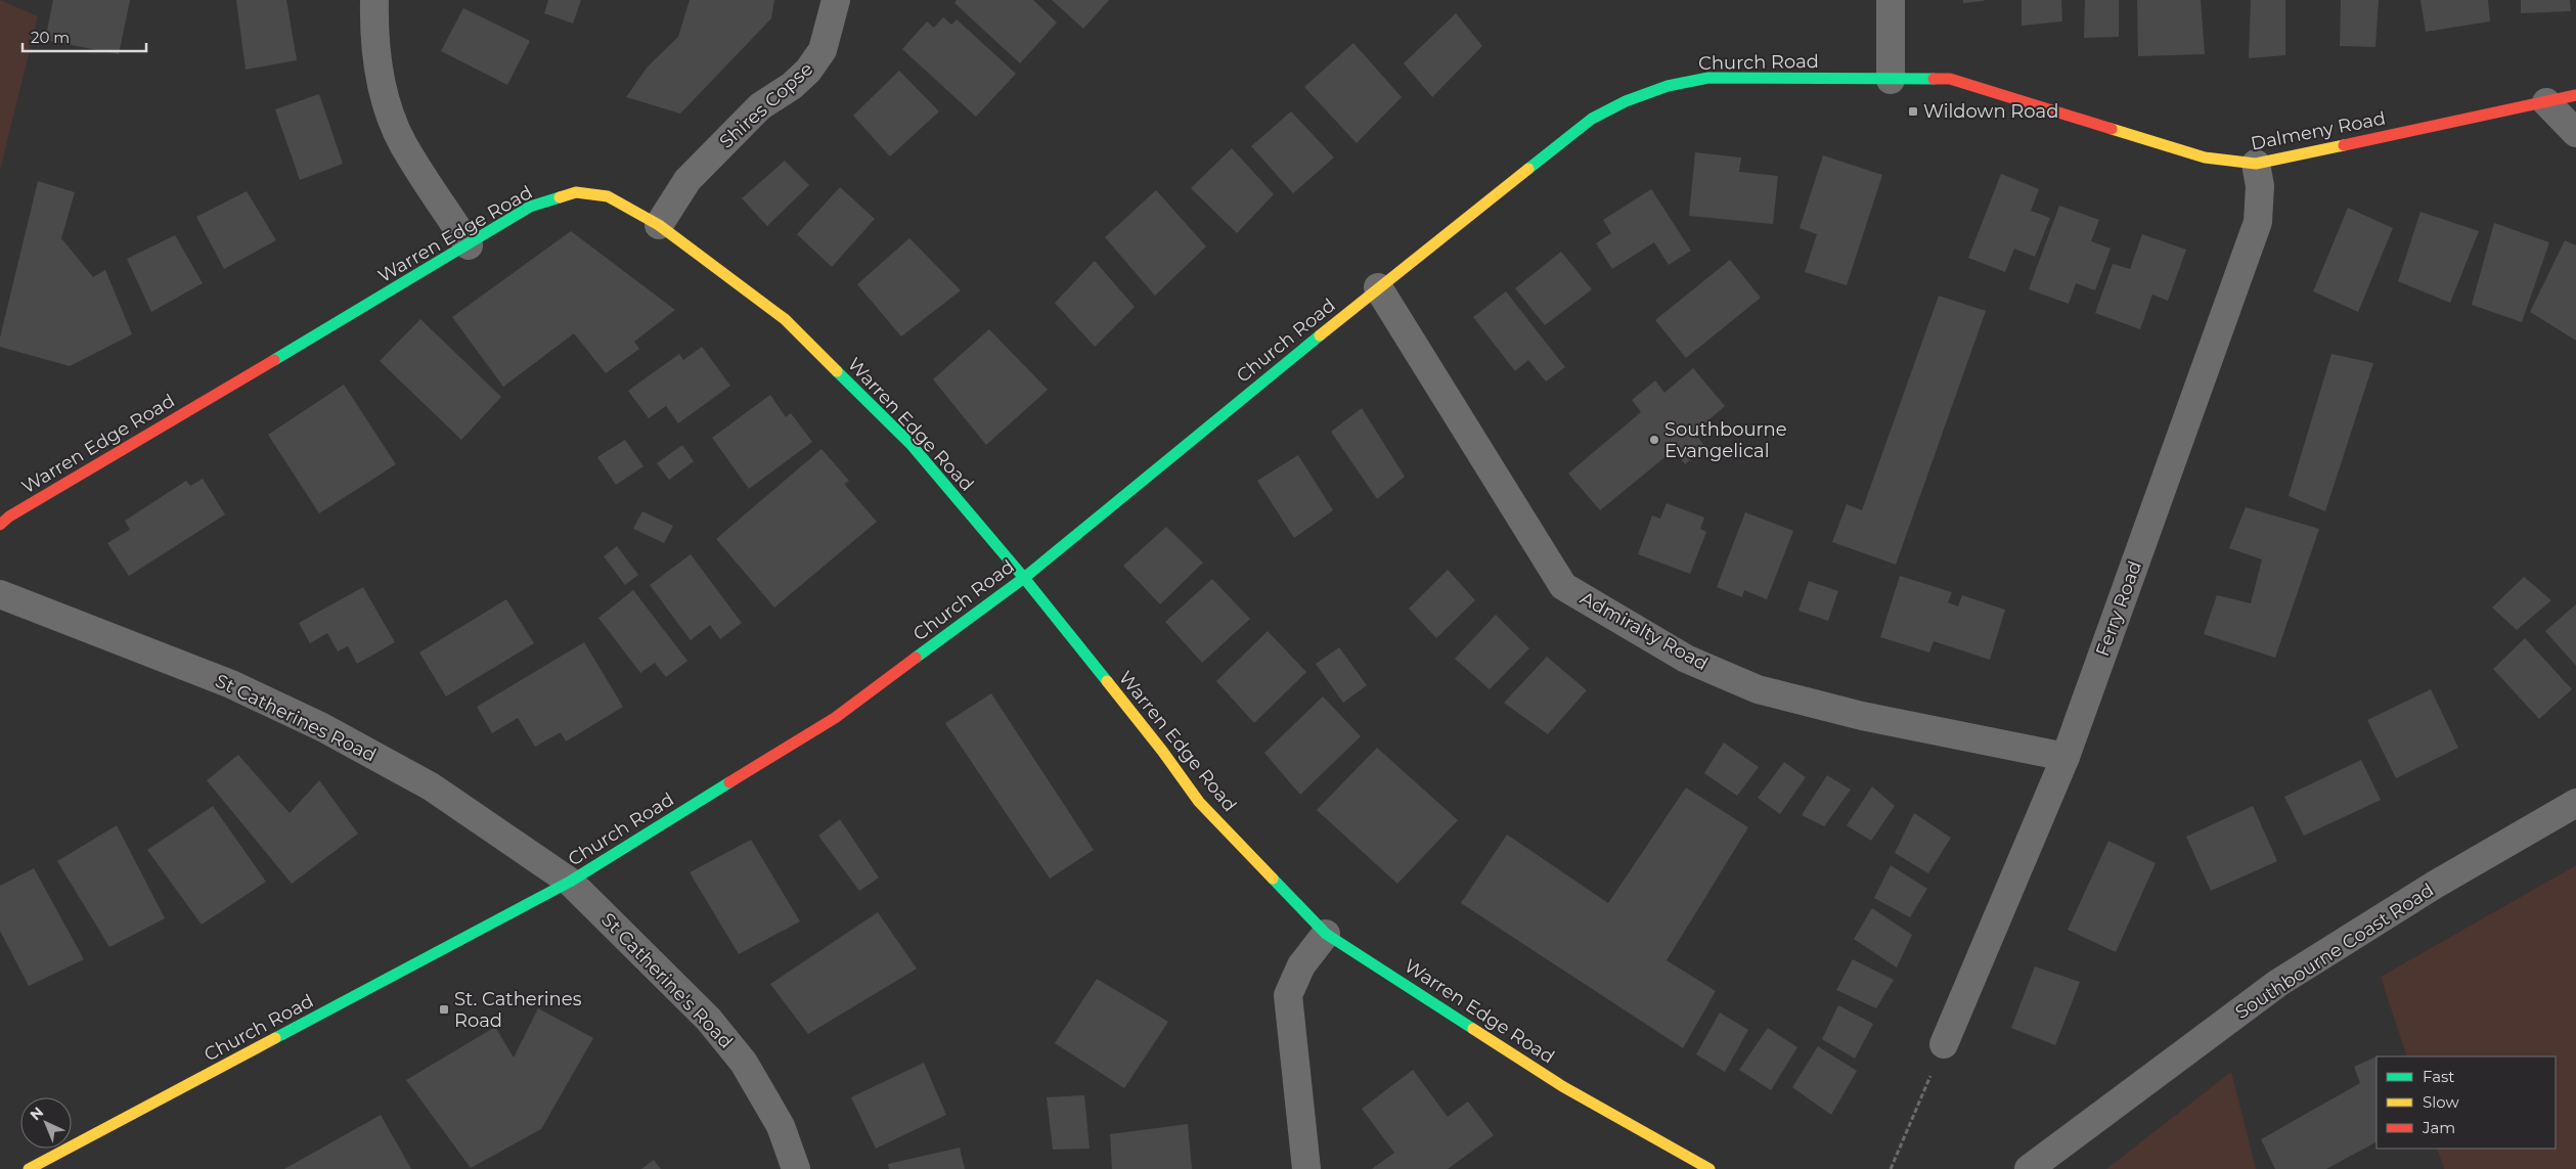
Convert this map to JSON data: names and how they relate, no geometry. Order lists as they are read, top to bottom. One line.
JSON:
{"streets":{"street":["Church Road","Shires Copse","Dalmeny Road","Warren Edge Road","Ferry Road","Admiralty Road","St Catherines Road","Southbourne Coast Road","St Catherine's Road"]},"crossings":[["Church Road","Dalmeny Road"],["Church Road","Warren Edge Road"],["Church Road","Admiralty Road"],["Church Road","St Catherines Road"],["Church Road","St Catherine's Road"],["Shires Copse","Warren Edge Road"],["Dalmeny Road","Ferry Road"],["Ferry Road","Admiralty Road"],["St Catherines Road","St Catherine's Road"]],"places":{"transit":["Wildown Road","St. Catherines Road"],"other":["Southbourne Evangelical"]},"legend":["Fast","Slow","Jam"],"scale_bar":"20 m","north":"top left"}
